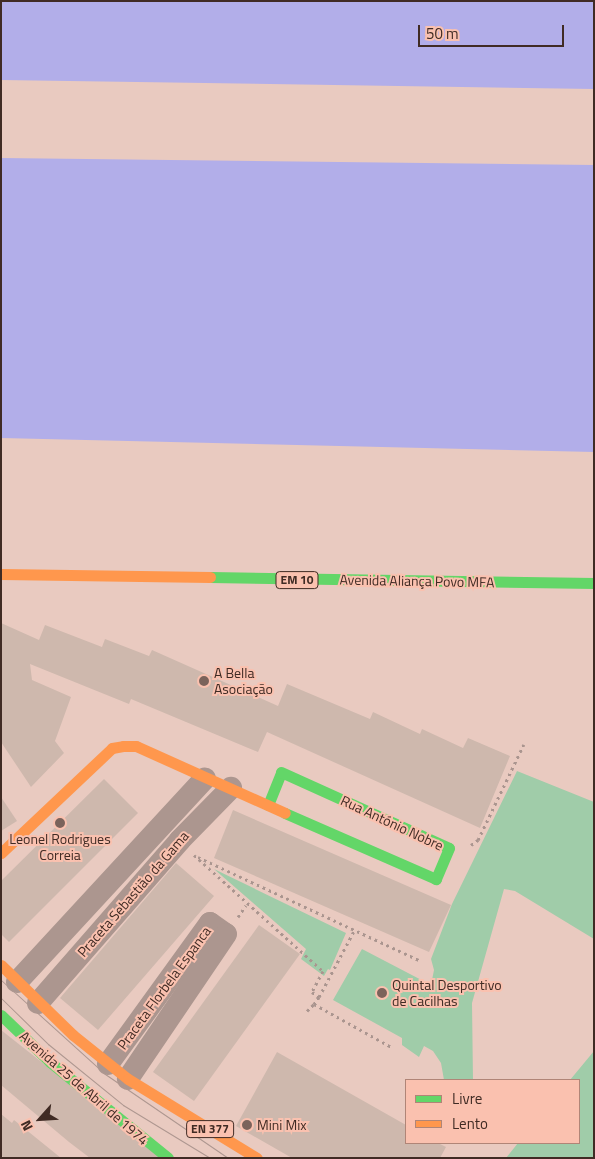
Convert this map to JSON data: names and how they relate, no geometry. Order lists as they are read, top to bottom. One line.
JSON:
{"streets":{"main road":["EM 10","Avenida Aliança Povo MFA","Rua António Nobre","Avenida 25 de Abril de 1974","EN 377"],"street":["Praceta Sebastião da Gama","Praceta Florbela Espanca"]},"crossings":[["Rua António Nobre","Praceta Sebastião da Gama"],["Praceta Florbela Espanca","EN 377"]],"places":["A Bella Asociação","Leonel Rodrigues Correia","Quintal Desportivo de Cacilhas","Mini Mix"],"legend":["Livre","Lento"],"scale_bar":"50 m","north":"bottom left"}
